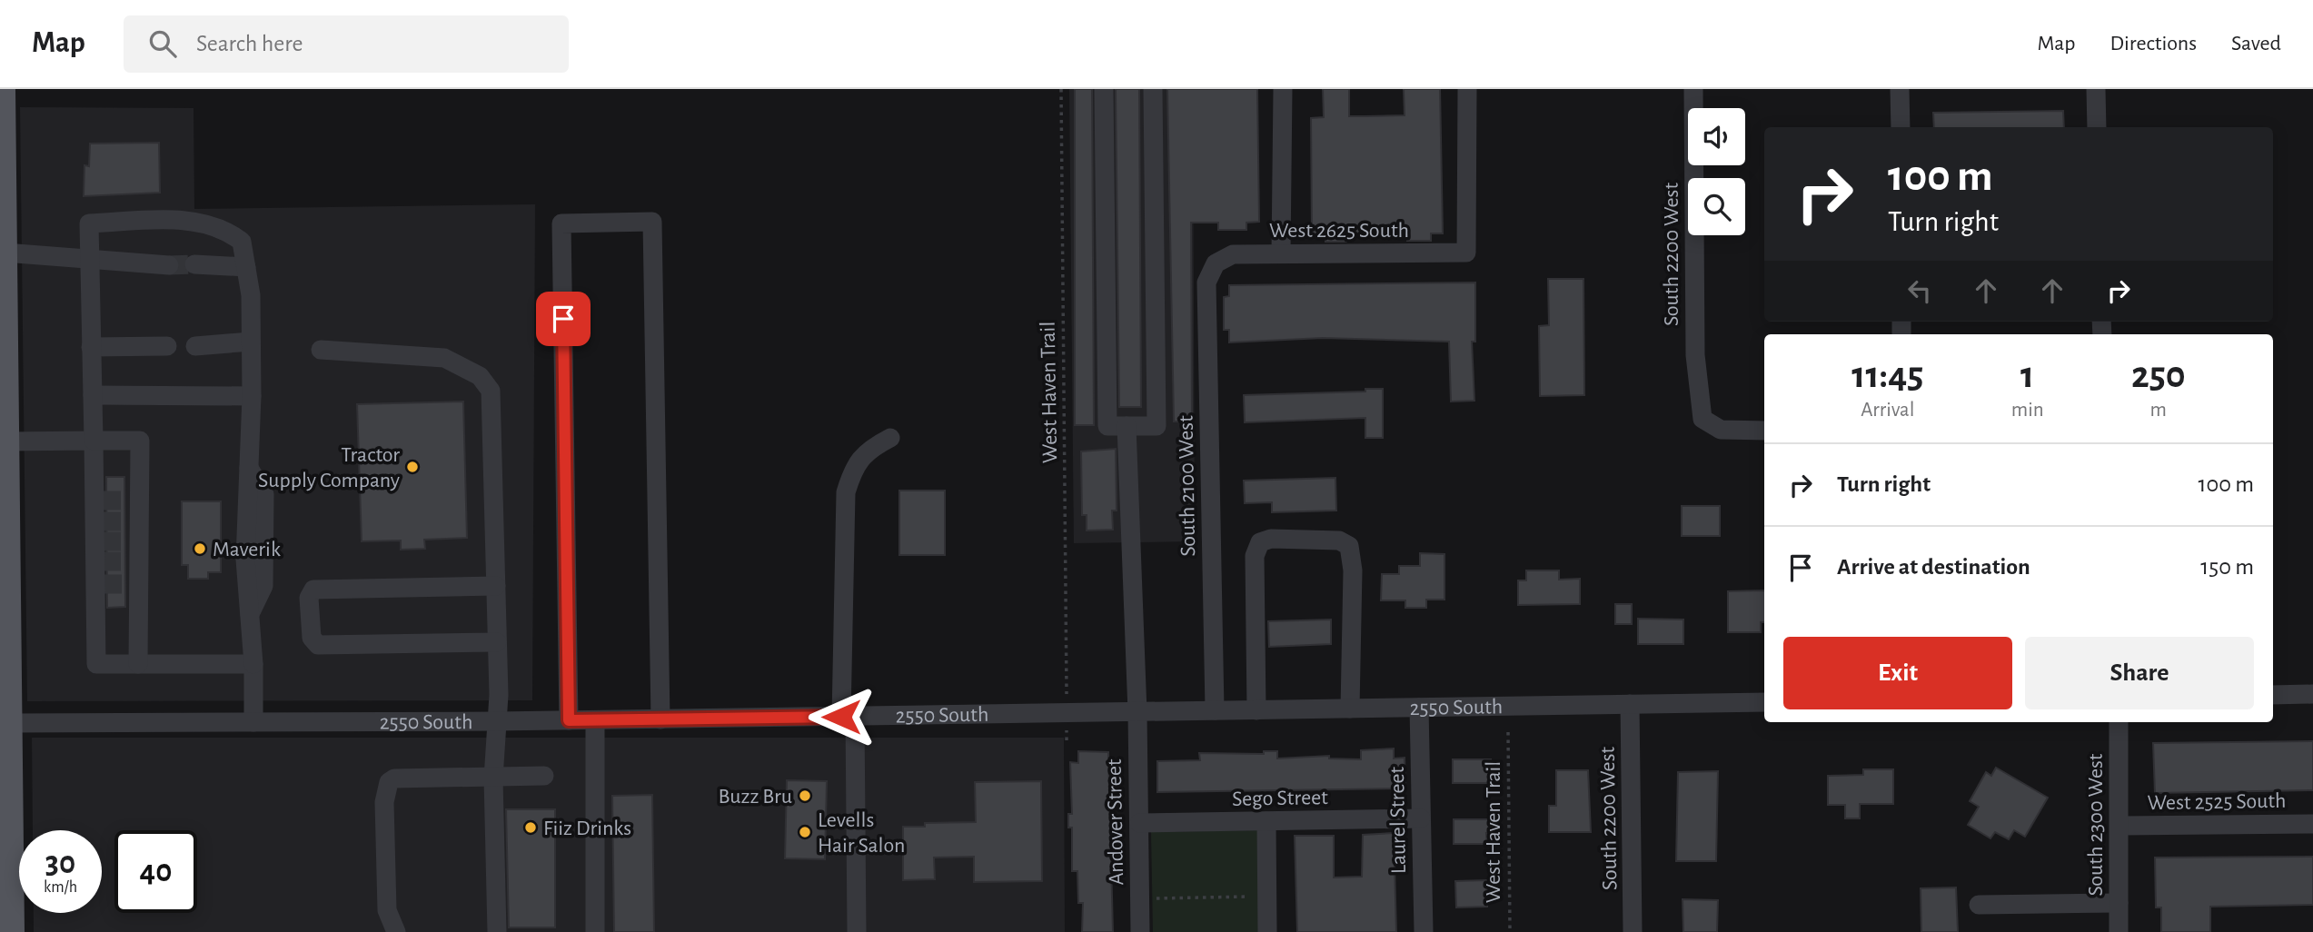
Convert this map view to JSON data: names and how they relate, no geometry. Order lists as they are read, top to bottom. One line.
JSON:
{"streets":{"street":["West 2625 South","South 2200 West","South 2100 West","2550 South","Sego Street","West 2525 South","Laurel Street","Andover Street","South 2300 West"],"path":["West Haven Trail"]},"crossings":[["West 2625 South","South 2100 West"],["South 2200 West","2550 South"],["South 2100 West","2550 South"],["2550 South","Laurel Street"],["2550 South","Andover Street"],["Sego Street","Laurel Street"],["Sego Street","Andover Street"],["West 2525 South","South 2300 West"]],"places":["Tractor Supply Company","Maverik","Buzz Bru","Fiiz Drinks","Levells Hair Salon"],"page":{"header":"Map","search":"Search here","nav":["Map","Directions","Saved"],"turn":["100 m","Turn right"],"eta":["11:45","Arrival","1","min","250","m"],"list":[{"name":"Turn right","value":"100 m"},{"name":"Arrive at destination","value":"150 m"}],"buttons":["Exit","Share"],"speed":"30 km/h","limit":"40"}}
